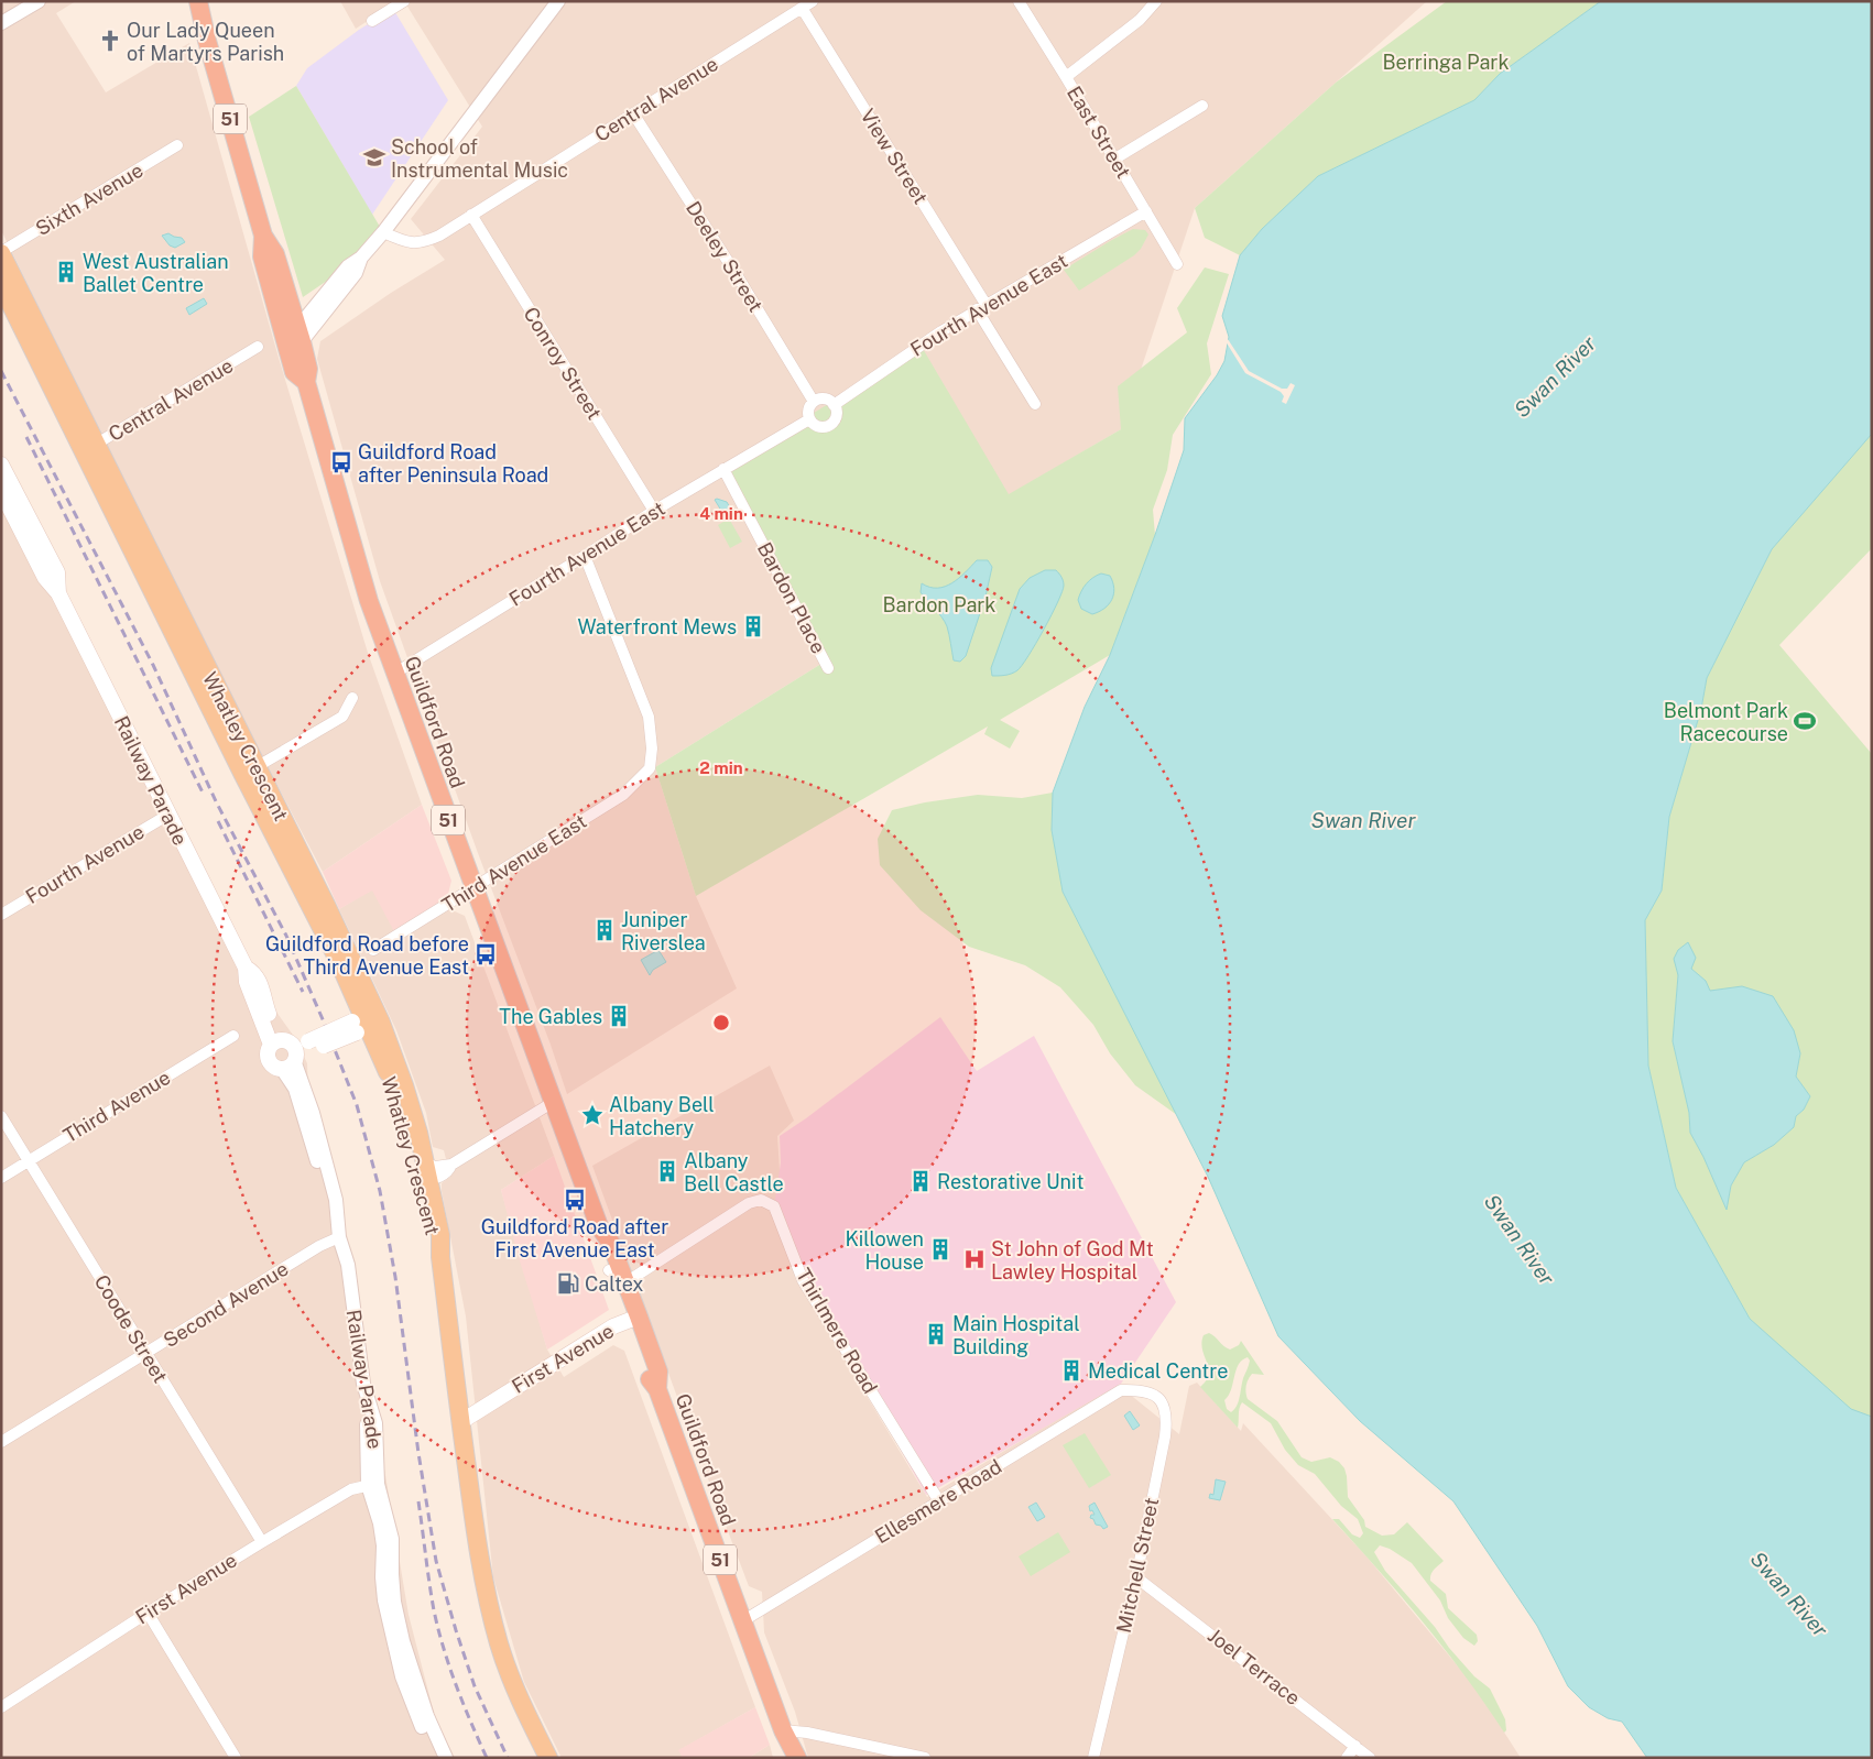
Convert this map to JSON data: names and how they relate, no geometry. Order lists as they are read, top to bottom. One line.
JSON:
{"streets":{"highway":["51","Guildford Road"],"main road":["Whatley Crescent","Railway Parade","First Avenue"],"street":["Central Avenue","East Street","View Street","Sixth Avenue","Deeley Street","Fourth Avenue East","Conroy Street","Bardon Place","Third Avenue East","Fourth Avenue","Third Avenue","Second Avenue","Coode Street","Thirlmere Road","Ellesmere Road","Mitchell Street","Joel Terrace"]},"crossings":[["Central Avenue","View Street"],["Central Avenue","Deeley Street"],["Central Avenue","Conroy Street"],["Central Avenue","Whatley Crescent"],["East Street","Fourth Avenue East"],["View Street","Fourth Avenue East"],["Sixth Avenue","Whatley Crescent"],["Deeley Street","Fourth Avenue East"],["Fourth Avenue East","Conroy Street"],["Fourth Avenue East","Bardon Place"],["Fourth Avenue East","Guildford Road"],["Fourth Avenue East","Third Avenue East"],["Guildford Road","Third Avenue East"],["Guildford Road","Thirlmere Road"],["Guildford Road","First Avenue"],["Guildford Road","Ellesmere Road"],["Whatley Crescent","First Avenue"],["Railway Parade","Fourth Avenue"],["Railway Parade","Second Avenue"],["Railway Parade","First Avenue"],["Third Avenue","Coode Street"],["Second Avenue","Coode Street"],["Coode Street","First Avenue"],["Thirlmere Road","Ellesmere Road"],["Ellesmere Road","Mitchell Street"],["Mitchell Street","Joel Terrace"]],"water":["Swan River"],"parks":["Berringa Park","Bardon Park"],"places":{"church":["Our Lady Queen of Martyrs Parish"],"school or university":["School of Instrumental Music"],"building":["West Australian Ballet Centre","Waterfront Mews","Juniper Riverslea","The Gables","Albany Bell Castle","Restorative Unit","Killowen House","Main Hospital Building","Medical Centre"],"bus stop":["Guildford Road after Peninsula Road","Guildford Road before Third Avenue East","Guildford Road after First Avenue East"],"sports":["Belmont Park Racecourse"],"place":["Albany Bell Hatchery"],"hospital":["St John of God Mt Lawley Hospital"],"fuel station":["Caltex"]},"rings":["4 min","2 min"]}
